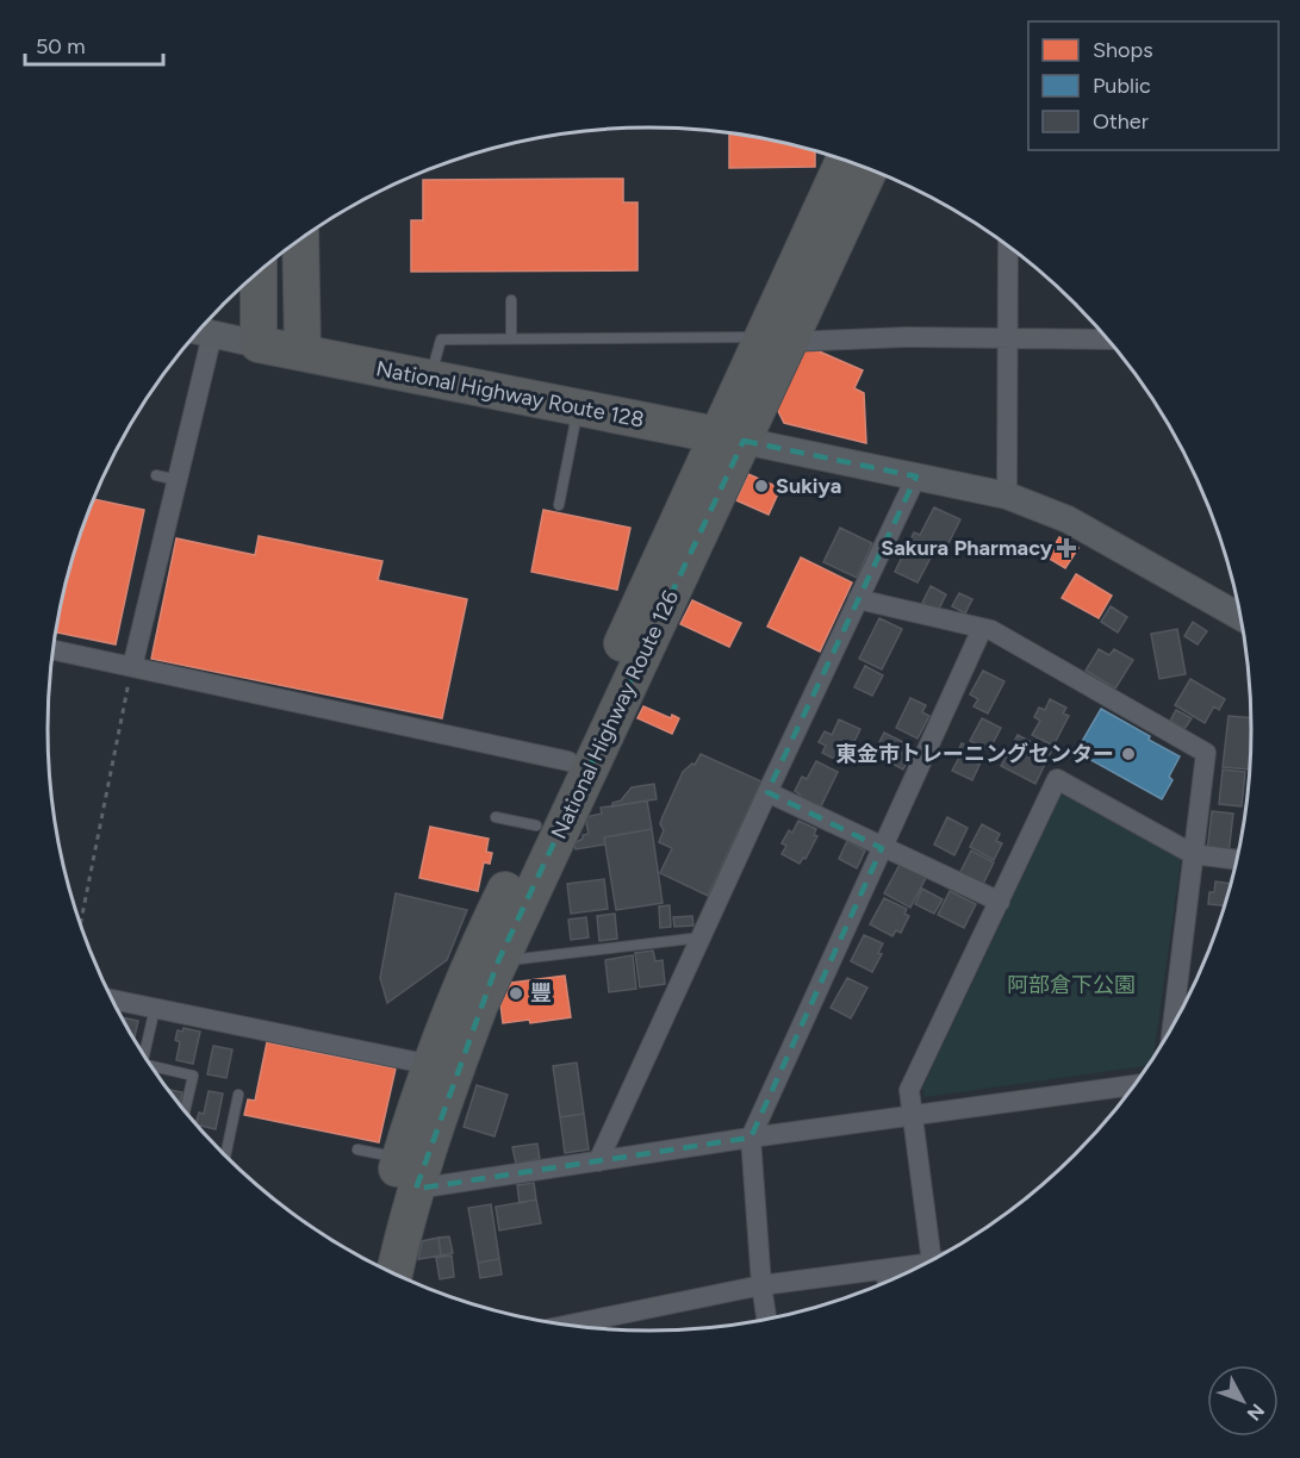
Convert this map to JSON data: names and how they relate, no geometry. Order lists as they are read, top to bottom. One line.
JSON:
{"streets":{"highway":["National Highway Route 128","National Highway Route 126"]},"crossings":[["National Highway Route 128","National Highway Route 126"]],"parks":["阿部倉下公園"],"places":{"other":["Sukiya","東金市トレーニングセンター","豐"],"health":["Sakura Pharmacy"]},"legend":["Shops","Public","Other"],"scale_bar":"50 m","north":"bottom right"}
